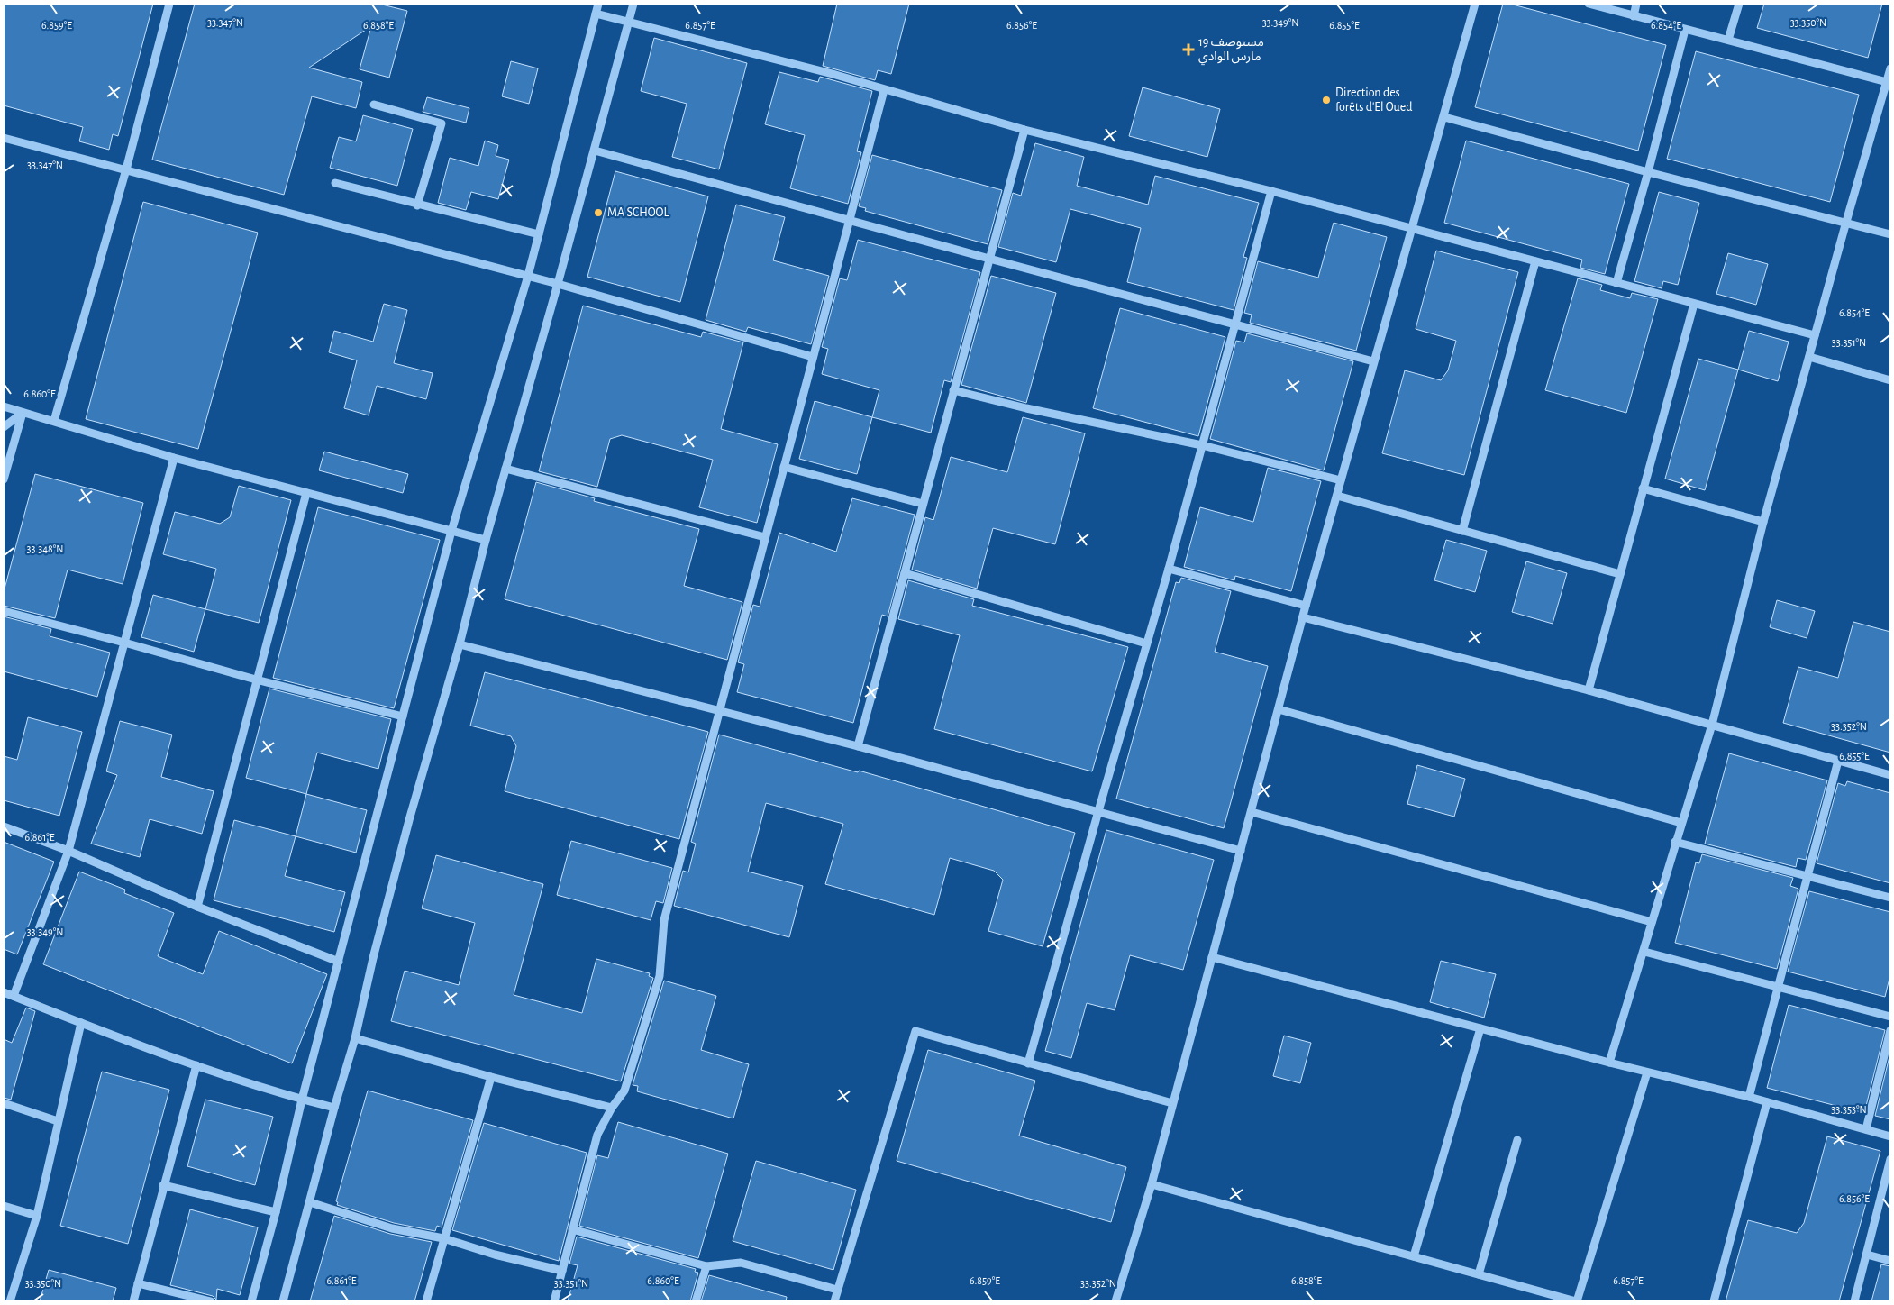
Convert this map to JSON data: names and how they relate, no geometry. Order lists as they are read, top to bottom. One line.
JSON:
{"places":{"health":["مستوصف 19 مارس الوادي"],"other":["Direction des forêts d'El Oued","MA SCHOOL"]},"coordinates":["33.347°N","33.349°N","33.350°N","6.859°E","6.858°E","6.857°E","6.856°E","6.855°E","6.854°E","33.351°N","6.860°E","33.348°N","33.352°N","6.861°E","33.353°N"]}
